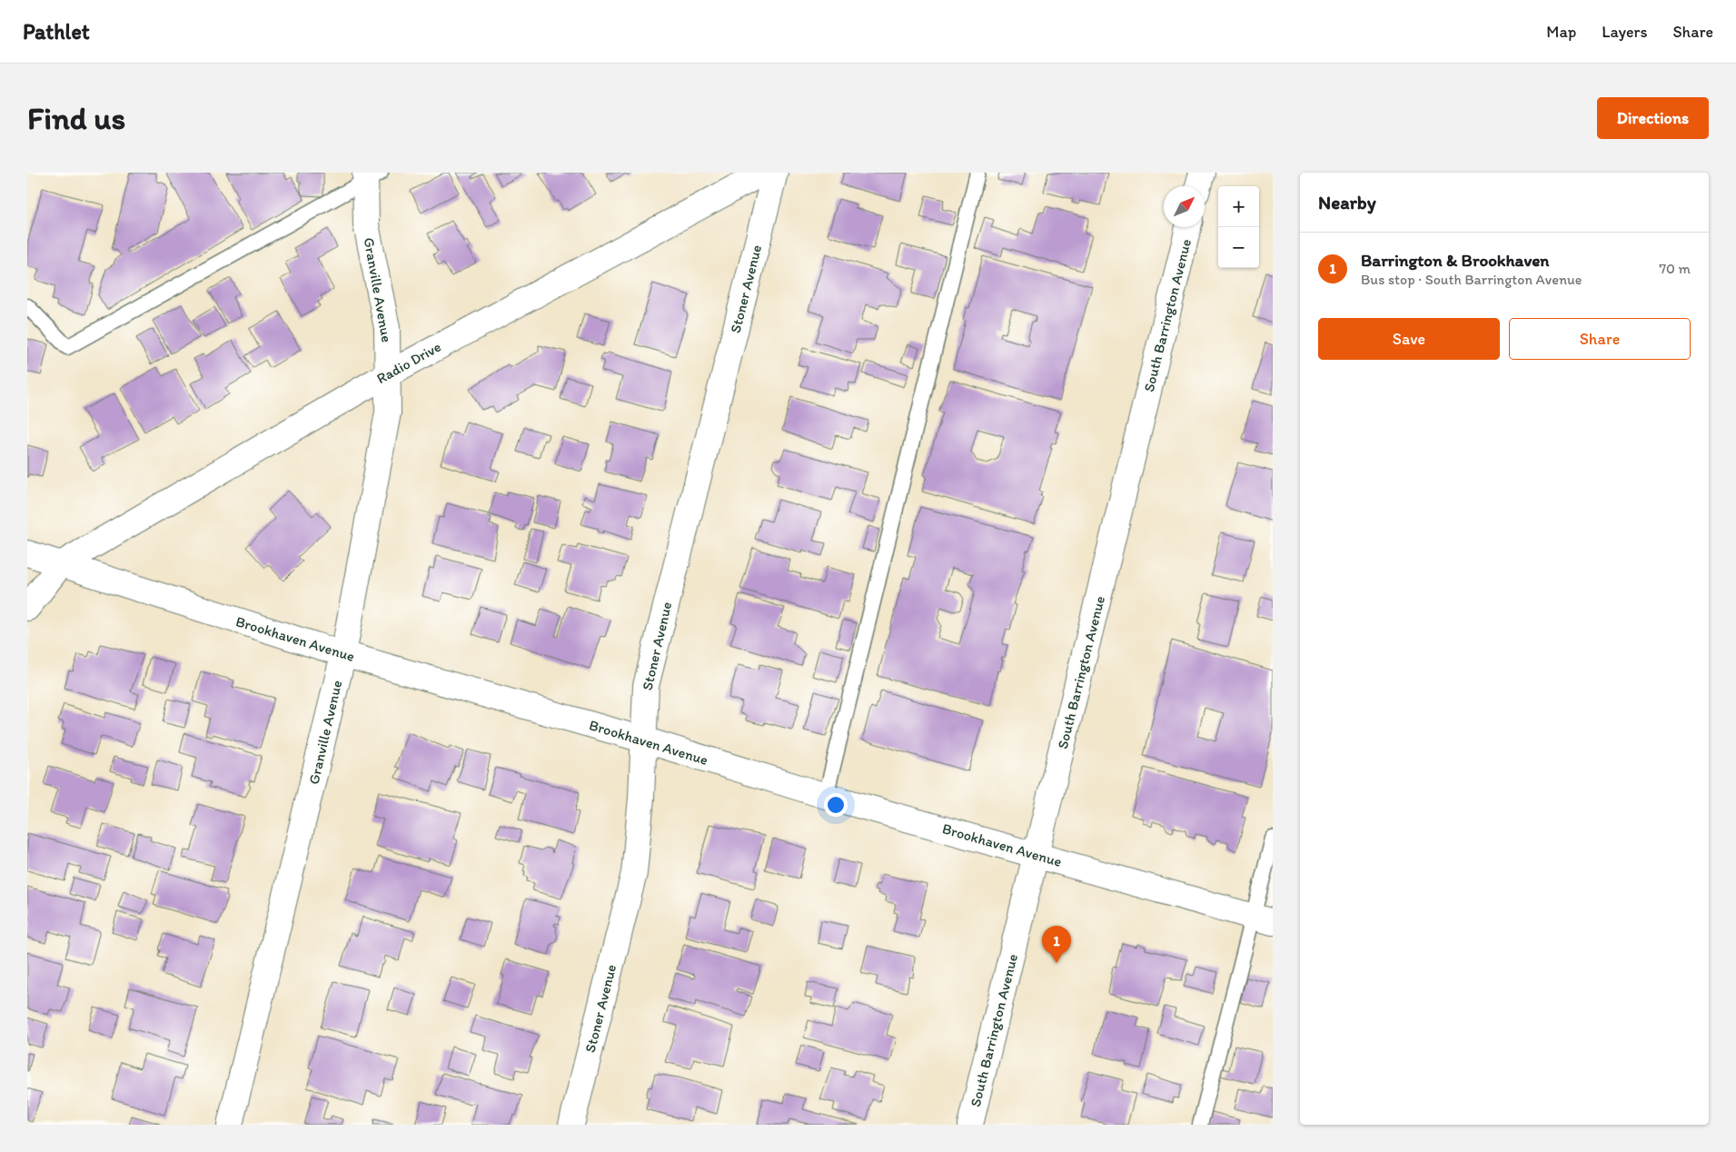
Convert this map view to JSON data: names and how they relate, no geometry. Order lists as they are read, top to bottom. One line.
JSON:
{"streets":{"street":["Stoner Avenue","Granville Avenue","South Barrington Avenue","Radio Drive","Brookhaven Avenue"]},"crossings":[["Stoner Avenue","Brookhaven Avenue"],["Granville Avenue","Radio Drive"],["Granville Avenue","Brookhaven Avenue"],["South Barrington Avenue","Brookhaven Avenue"],["Radio Drive","Brookhaven Avenue"]],"north":"top right","page":{"header":"Pathlet","nav":["Map","Layers","Share"],"buttons":["Directions",["Save","Share"]],"title":"Find us","heading":"Nearby","map_buttons":["+","−"],"list":[{"mark":"1","name":"Barrington & Brookhaven","note":"Bus stop · South Barrington Avenue","value":"70 m"}],"pins":"1"}}
